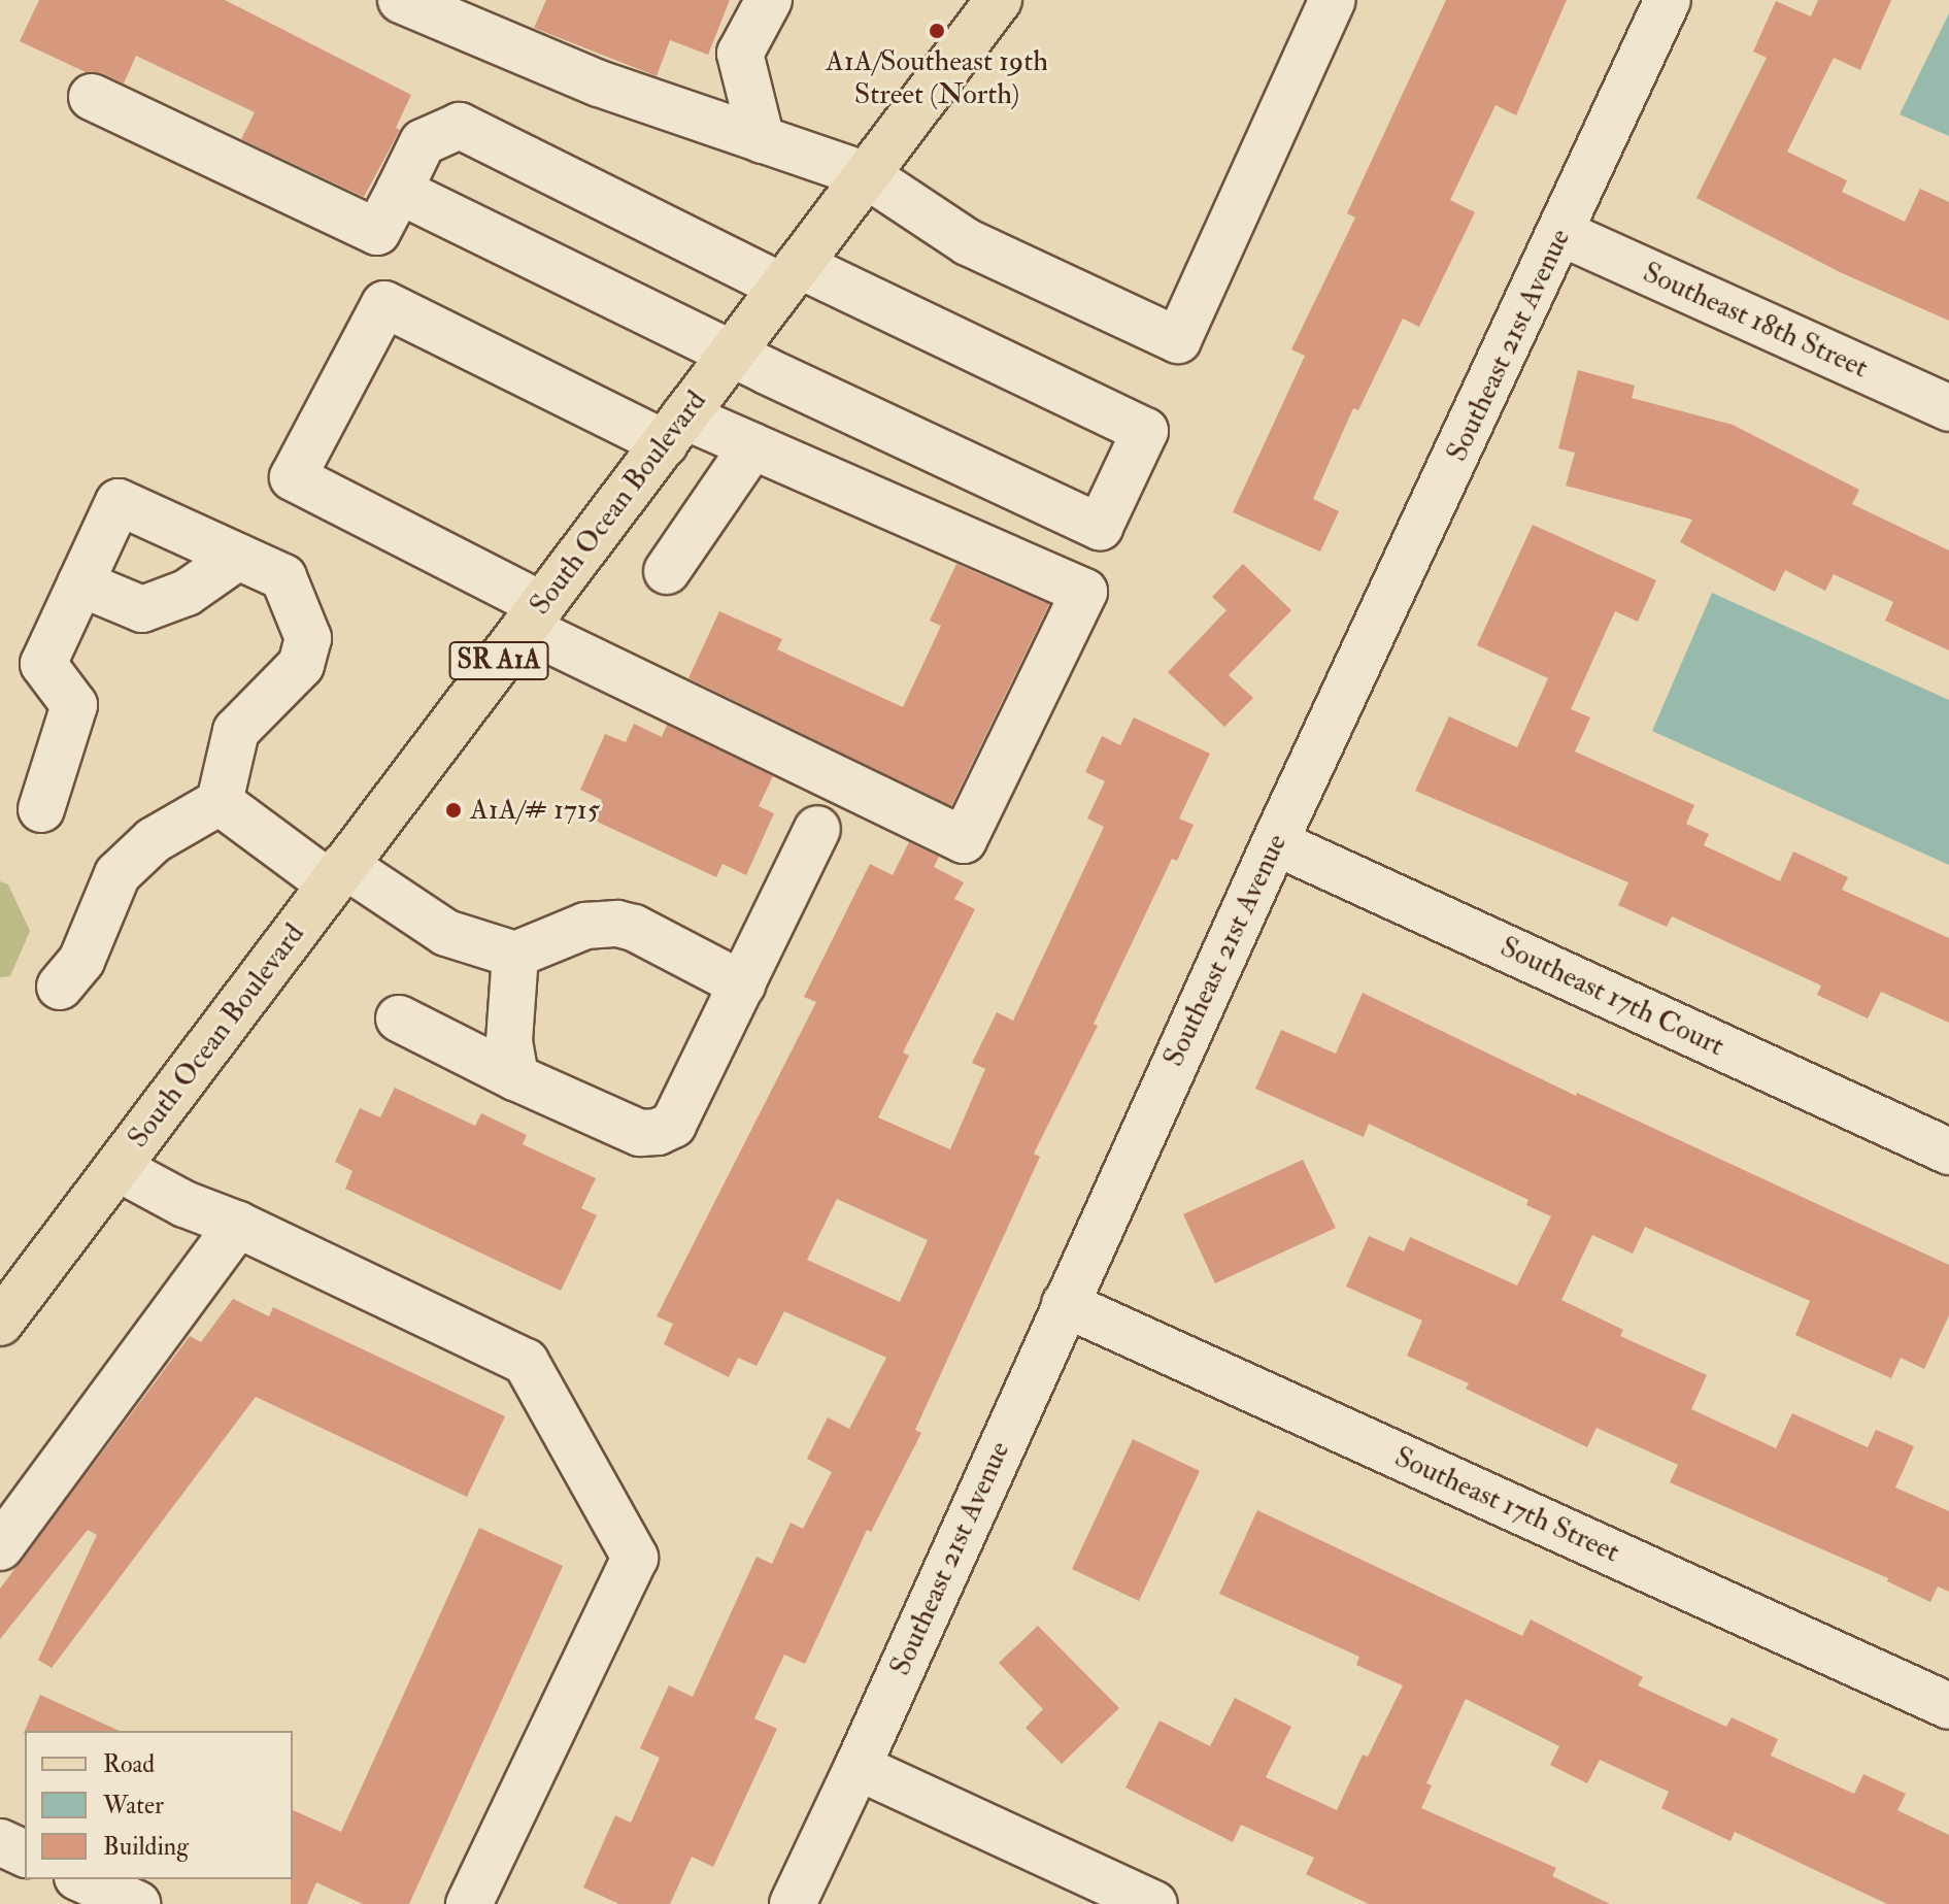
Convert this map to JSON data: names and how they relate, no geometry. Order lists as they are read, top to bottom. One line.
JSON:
{"streets":{"main road":["South Ocean Boulevard","SR A1A"],"street":["Southeast 18th Street","Southeast 21st Avenue","Southeast 17th Court","Southeast 17th Street"]},"crossings":[["Southeast 18th Street","Southeast 21st Avenue"],["Southeast 21st Avenue","Southeast 17th Court"],["Southeast 21st Avenue","Southeast 17th Street"]],"places":["A1A/Southeast 19th Street (North)","A1A/# 1715"],"legend":["Road","Water","Building"]}
